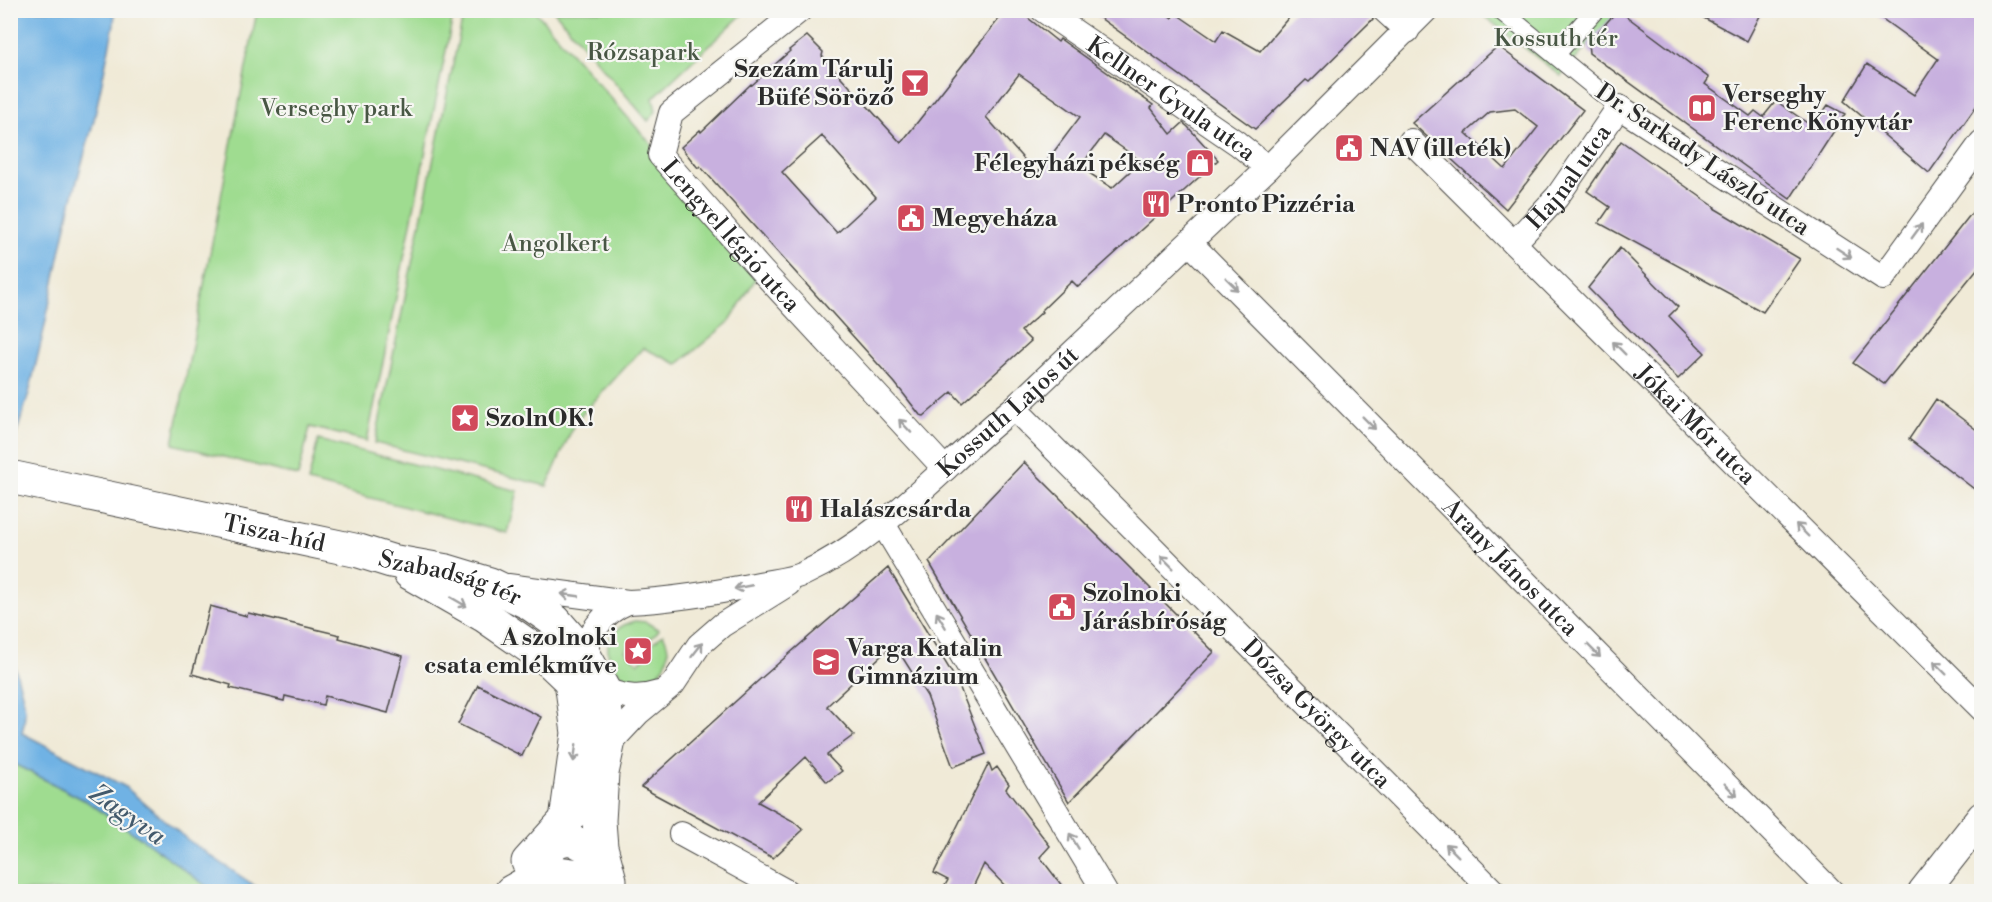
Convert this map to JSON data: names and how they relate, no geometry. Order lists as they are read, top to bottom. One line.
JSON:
{"streets":{"main road":["Tisza-híd","Szabadság tér"],"street":["Kellner Gyula utca","Dr. Sarkady László utca","Hajnal utca","Lengyel légió utca","Kossuth Lajos út","Jókai Mór utca","Arany János utca","Dózsa György utca"]},"crossings":[["Kellner Gyula utca","Kossuth Lajos út"],["Dr. Sarkady László utca","Hajnal utca"],["Hajnal utca","Jókai Mór utca"],["Lengyel légió utca","Kossuth Lajos út"],["Kossuth Lajos út","Arany János utca"],["Kossuth Lajos út","Szabadság tér"],["Kossuth Lajos út","Dózsa György utca"],["Tisza-híd","Szabadság tér"]],"one_way":["Jókai Mór utca","Arany János utca","Dózsa György utca"],"water":["Zagyva"],"parks":["Kossuth tér","Rózsapark","Verseghy park","Angolkert"],"places":{"bar":["Szezám Tárulj Büfé Söröző"],"library":["Verseghy Ferenc Könyvtár"],"public building":["NAV (illeték)","Megyeháza","Szolnoki Járásbíróság"],"shop":["Félegyházi pékség"],"restaurant":["Pronto Pizzéria","Halászcsárda"],"place":["SzolnOK!","A szolnoki csata emlékműve"],"school or university":["Varga Katalin Gimnázium"]}}
